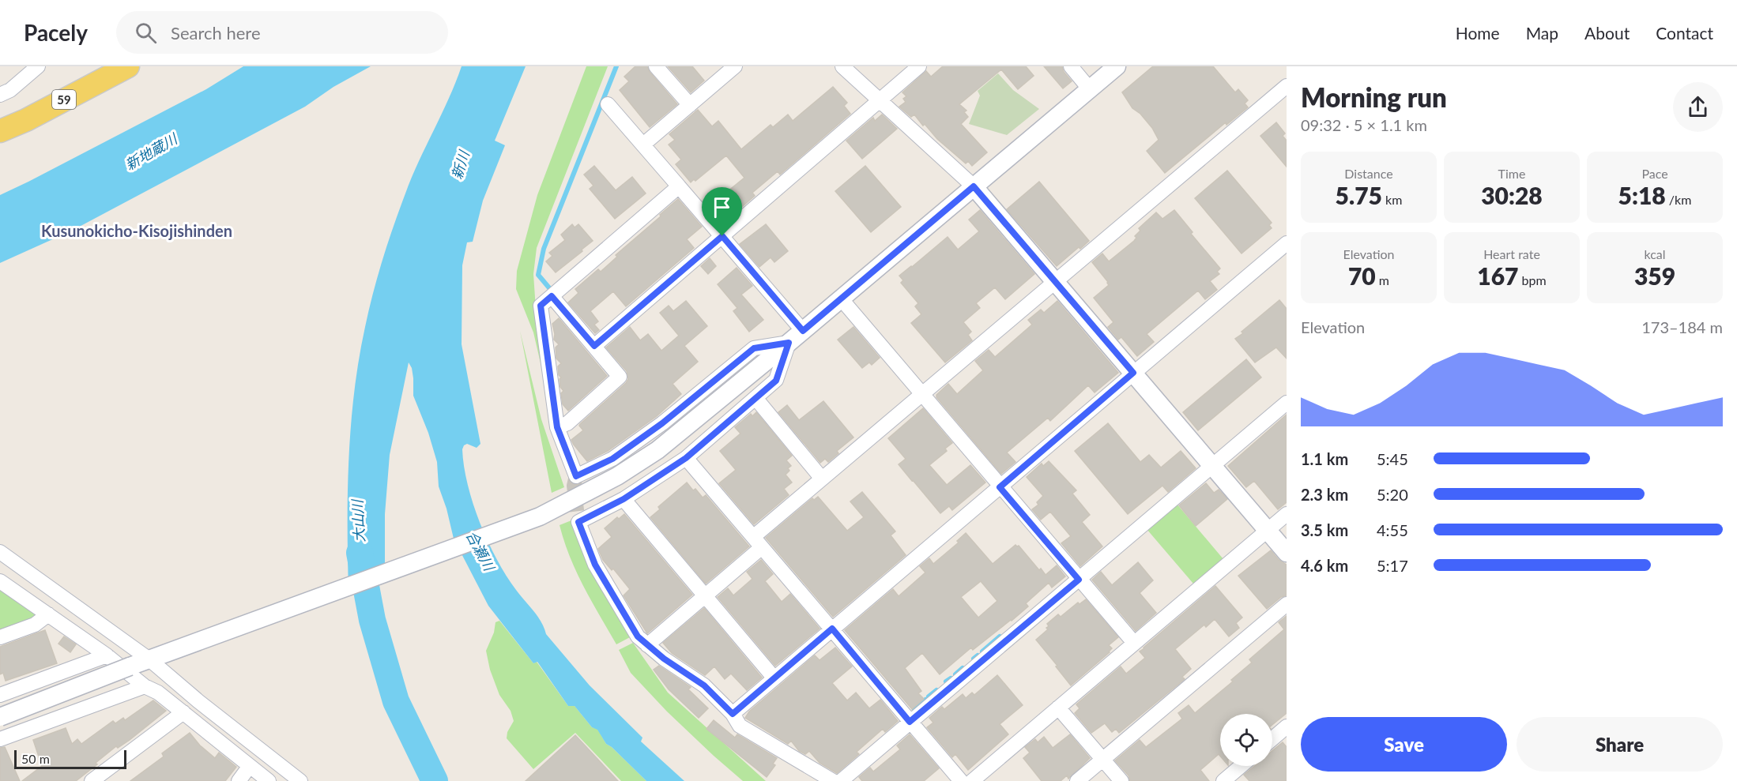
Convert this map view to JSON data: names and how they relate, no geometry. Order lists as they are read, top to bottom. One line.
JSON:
{"streets":{"main road":["59"]},"districts":["Kusunokicho-Kisojishinden"],"water":["新地蔵川","新川","大山川","合瀬川"],"scale_bar":"50 m","page":{"header":"Pacely","search":"Search here","nav":["Home","Map","About","Contact"],"heading":["Morning run","09:32 · 5 × 1.1 km"],"stats":[["Distance","5.75 km"],["Time","30:28"],["Pace","5:18 /km"],["Elevation","70 m"],["Heart rate","167 bpm"],["kcal","359"]],"chart":["Elevation","173–184 m"],"list":[{"name":"1.1 km","note":"5:45"},{"name":"2.3 km","note":"5:20"},{"name":"3.5 km","note":"4:55"},{"name":"4.6 km","note":"5:17"}],"buttons":["Save","Share"],"scale":"50 m"}}
